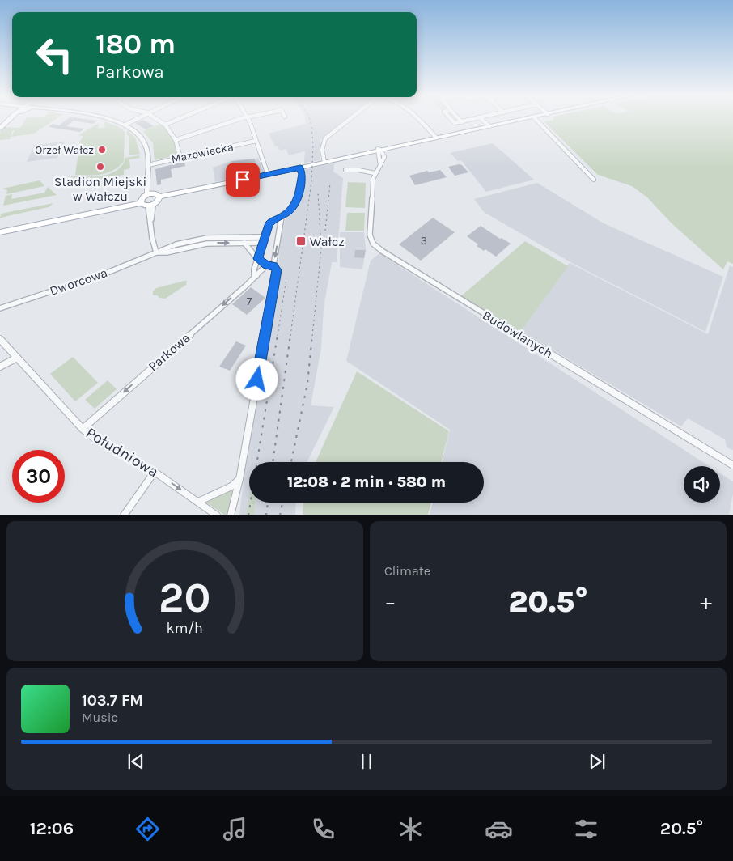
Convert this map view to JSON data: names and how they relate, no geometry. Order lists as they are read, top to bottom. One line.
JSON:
{"streets":{"street":["Mazowiecka","Dworcowa","Budowlanych","Parkowa","Południowa"]},"crossings":[["Parkowa","Południowa"]],"one_way":["Parkowa"],"places":{"other":["Orzeł Wałcz","Stadion Miejski w Wałczu"],"transit":["Wałcz"]},"house_numbers":["3","7"],"page":{"turn":["180 m","Parkowa"],"limit":"30","trip":"12:08 · 2 min · 580 m","tile":"Climate","heat":["−","20.5°","+"],"song":["103.7 FM","Music"],"tabs":["12:06","20.5°"],"gauge":["20","km/h"]}}
